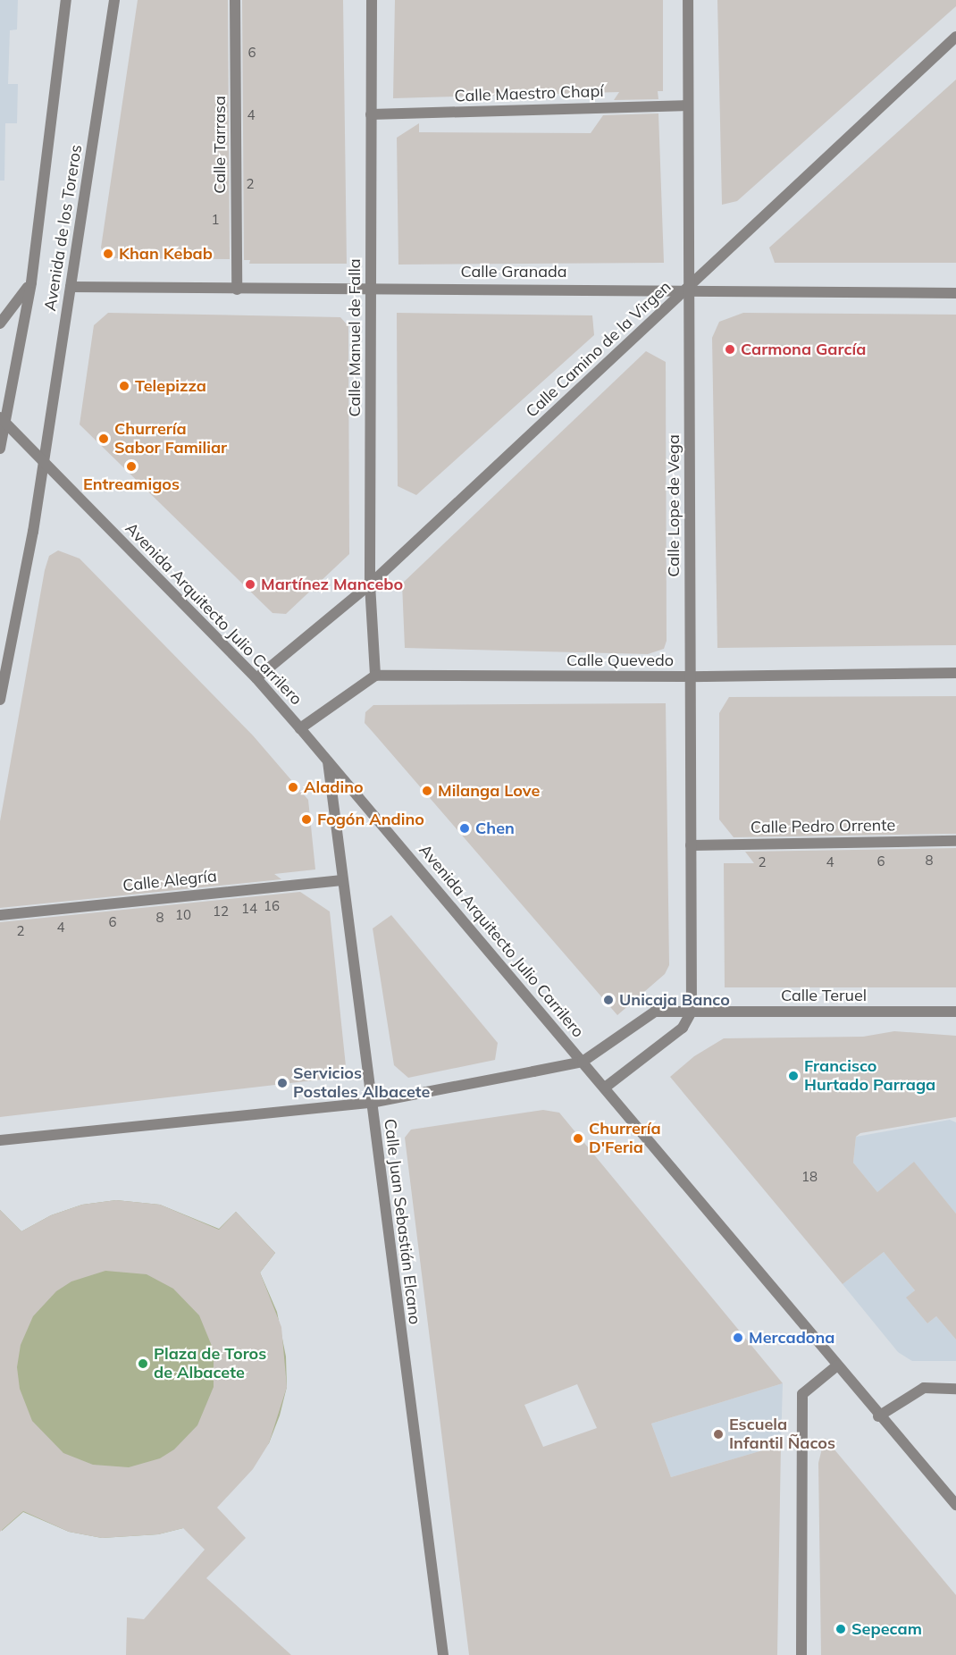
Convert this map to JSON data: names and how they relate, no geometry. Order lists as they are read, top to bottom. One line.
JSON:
{"streets":{"street":["Calle Maestro Chapí","Calle Tarrasa","Avenida de los Toreros","Calle Granada","Calle Manuel de Falla","Calle Camino de la Virgen","Calle Lope de Vega","Avenida Arquitecto Julio Carrilero","Calle Quevedo","Calle Pedro Orrente","Calle Alegría","Calle Teruel","Calle Juan Sebastián Elcano"]},"crossings":[["Calle Maestro Chapí","Calle Manuel de Falla"],["Calle Maestro Chapí","Calle Lope de Vega"],["Calle Tarrasa","Calle Granada"],["Avenida de los Toreros","Calle Granada"],["Avenida de los Toreros","Avenida Arquitecto Julio Carrilero"],["Calle Granada","Calle Manuel de Falla"],["Calle Granada","Calle Camino de la Virgen"],["Calle Granada","Calle Lope de Vega"],["Calle Manuel de Falla","Calle Camino de la Virgen"],["Calle Manuel de Falla","Calle Quevedo"],["Calle Camino de la Virgen","Calle Lope de Vega"],["Calle Camino de la Virgen","Avenida Arquitecto Julio Carrilero"],["Calle Lope de Vega","Calle Quevedo"],["Calle Lope de Vega","Calle Pedro Orrente"],["Calle Lope de Vega","Calle Teruel"],["Avenida Arquitecto Julio Carrilero","Calle Teruel"],["Avenida Arquitecto Julio Carrilero","Calle Juan Sebastián Elcano"],["Calle Alegría","Calle Juan Sebastián Elcano"]],"places":["Khan Kebab","Carmona García","Telepizza","Churrería Sabor Familiar","Entreamigos","Martínez Mancebo","Aladino","Milanga Love","Fogón Andino","Chen","Unicaja Banco","Francisco Hurtado Parraga","Servicios Postales Albacete","Churrería D'Feria","Mercadona","Plaza de Toros de Albacete","Escuela Infantil Ñacos","Sepecam"],"house_numbers":["6","4","2","1","8","6","2","4","16","14","12","10","8","6","4","2","18"]}
